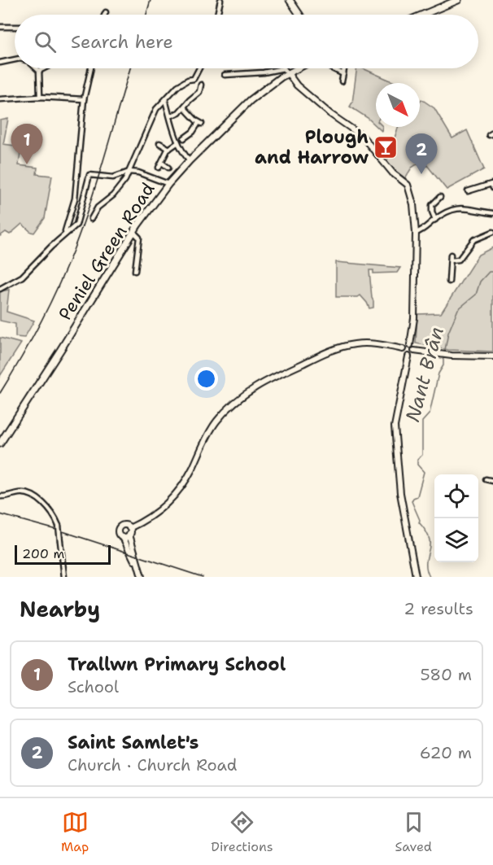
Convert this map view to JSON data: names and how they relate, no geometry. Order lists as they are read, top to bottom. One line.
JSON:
{"streets":{"main road":["Peniel Green Road"]},"water":["Nant Brân"],"places":{"bar":["Plough and Harrow"]},"scale_bar":"200 m","north":"bottom right","page":{"search":"Search here","pins":["1","2"],"scale":"200 m","heading":["Nearby","2 results"],"list":[{"mark":"1","name":"Trallwn Primary School","note":"School","value":"580 m"},{"mark":"2","name":"Saint Samlet's","note":"Church · Church Road","value":"620 m"}],"nav":["Map","Directions","Saved"]}}
